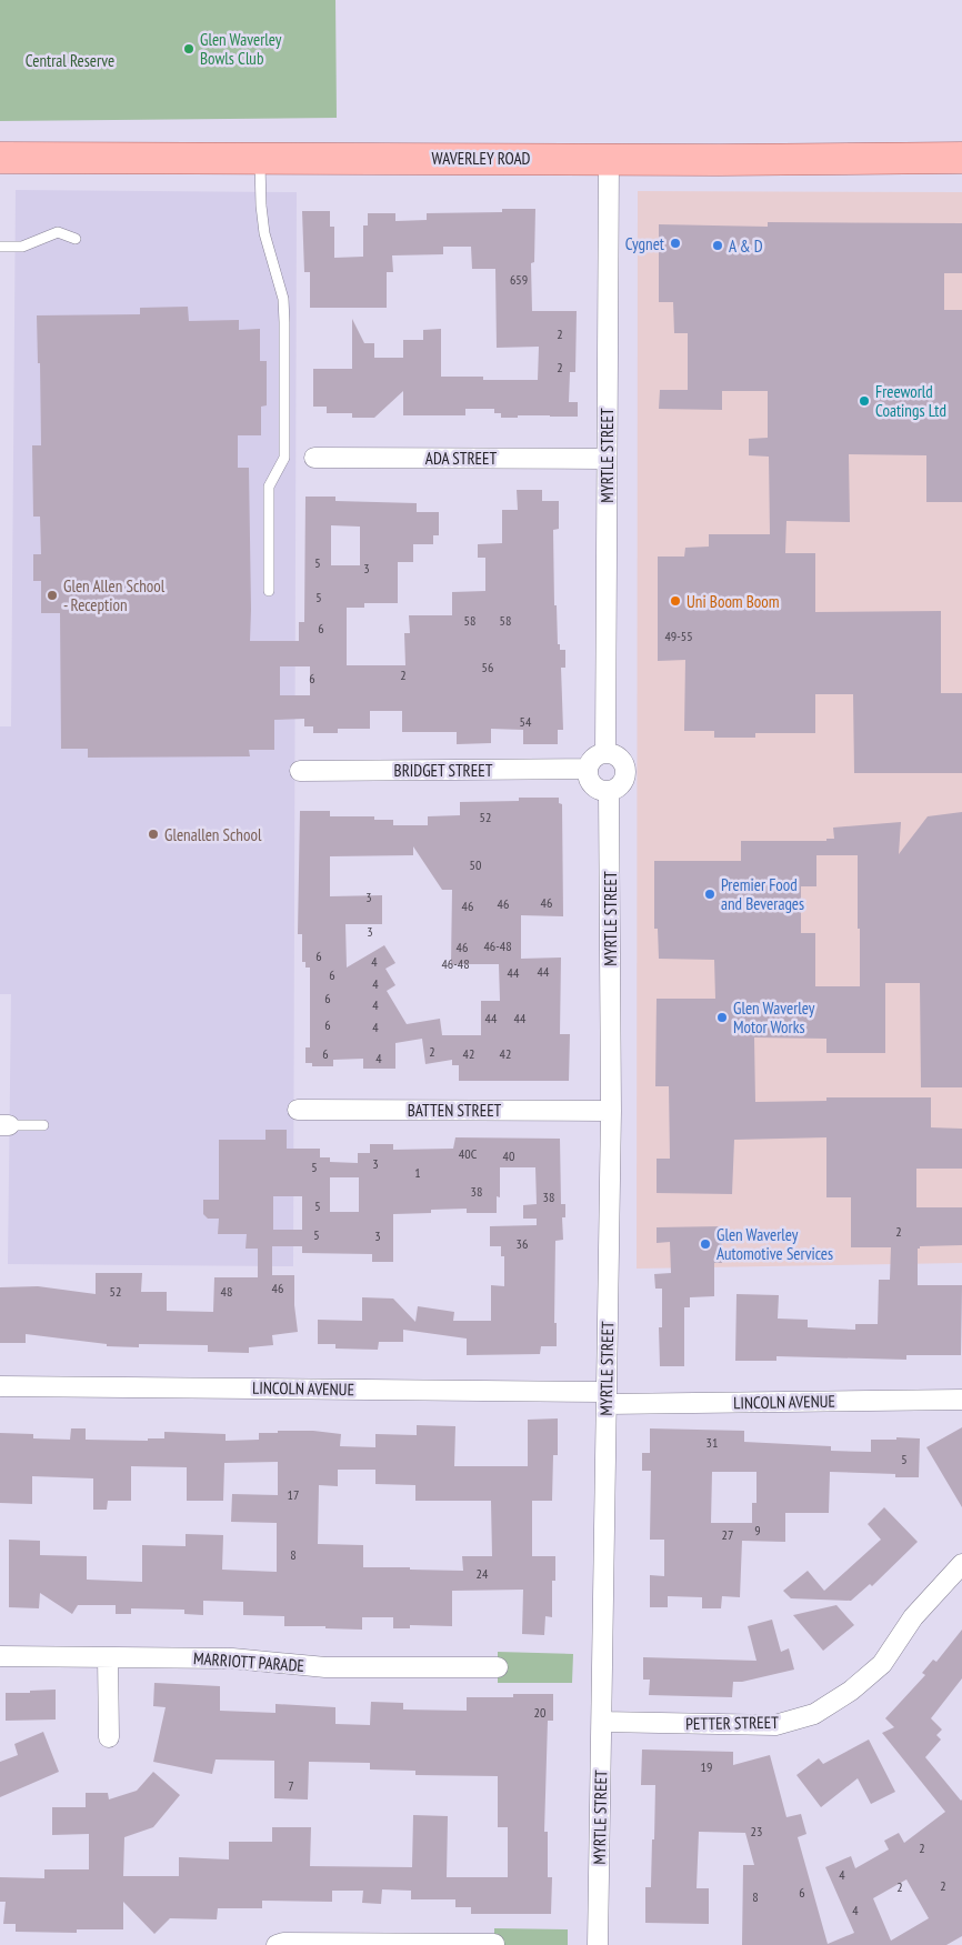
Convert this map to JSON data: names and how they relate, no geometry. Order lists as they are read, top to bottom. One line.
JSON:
{"streets":{"main road":["WAVERLEY ROAD"],"street":["MYRTLE STREET","ADA STREET","BRIDGET STREET","BATTEN STREET","LINCOLN AVENUE","MARRIOTT PARADE","PETTER STREET"]},"crossings":[["WAVERLEY ROAD","MYRTLE STREET"],["MYRTLE STREET","ADA STREET"],["MYRTLE STREET","BRIDGET STREET"],["MYRTLE STREET","BATTEN STREET"],["MYRTLE STREET","LINCOLN AVENUE"],["MYRTLE STREET","PETTER STREET"]],"parks":["Central Reserve"],"places":["Glen Waverley Bowls Club","Cygnet","A & D","Freeworld Coatings Ltd","Glen Allen School - Reception","Uni Boom Boom","Glenallen School","Premier Food and Beverages","Glen Waverley Motor Works","Glen Waverley Automotive Services"],"house_numbers":["659","2","2","5","3","5","58","58","6","49-55","56","2","6","54","52","50","3","46","46","46","3","46-48","46","6","4","46-48","44","44","6","4","6","4","44","44","6","4","2","6","42","42","4","40C","40","3","5","1","38","38","5","2","5","3","36","46","52","48","31","5","17","9","27","8","24","20","19","7","23","2","4","2","2","6","8","4"]}
